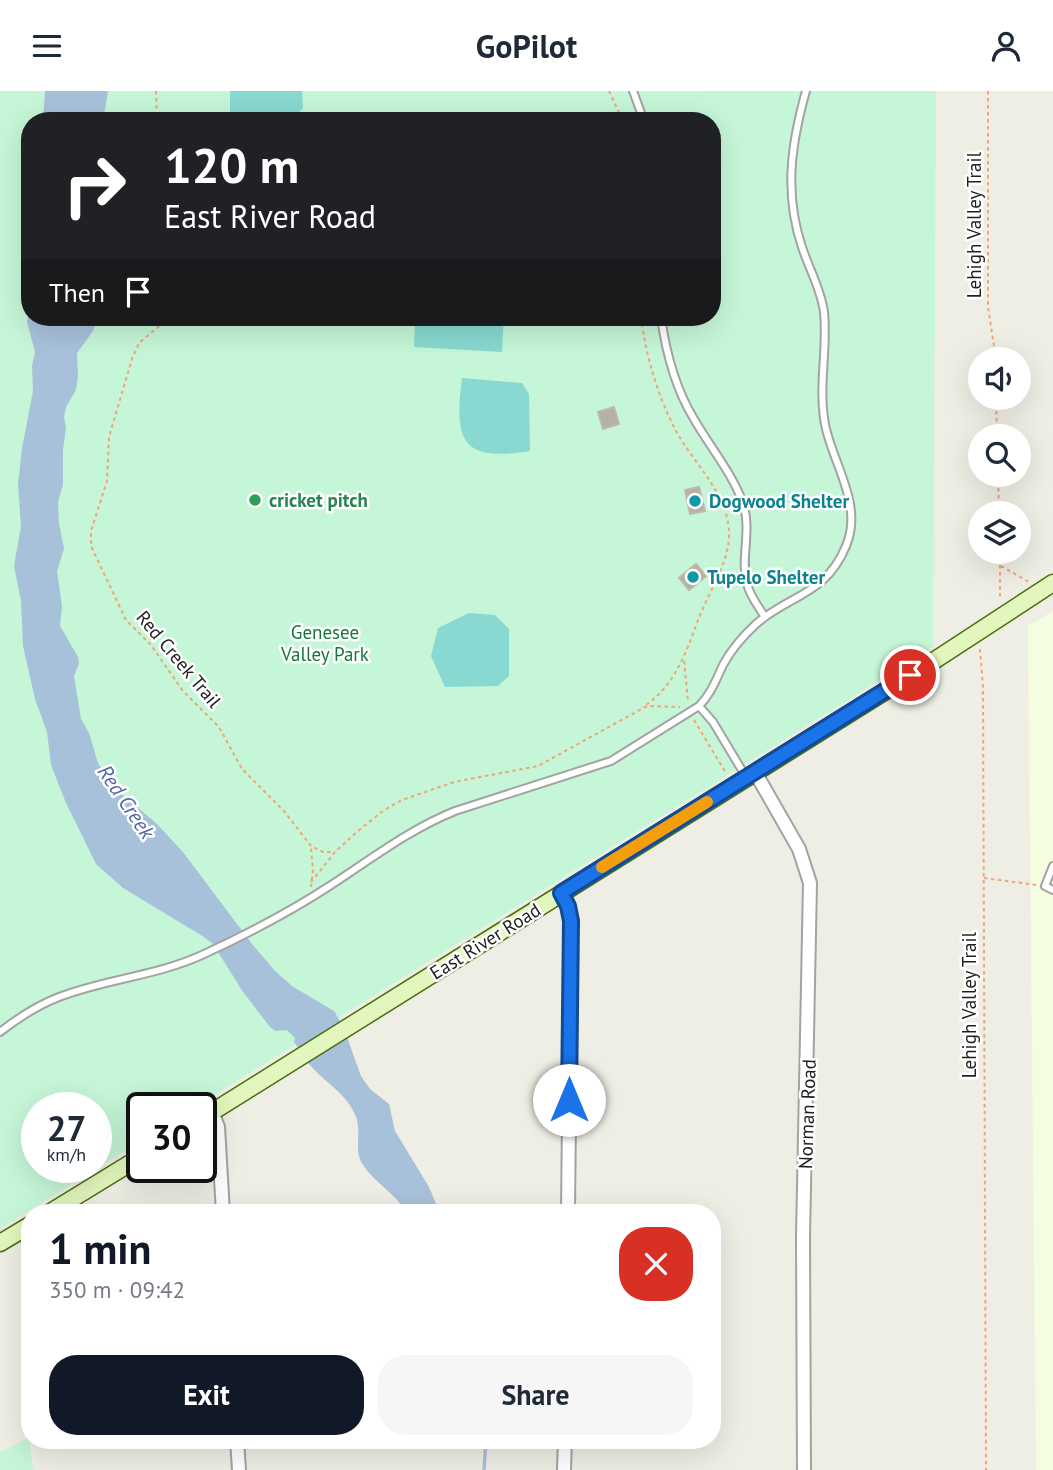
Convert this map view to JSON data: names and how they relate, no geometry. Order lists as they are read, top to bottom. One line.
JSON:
{"streets":{"street":["East River Road","Norman Road"],"path":["Lehigh Valley Trail","Red Creek Trail"]},"crossings":[["Lehigh Valley Trail","East River Road"],["East River Road","Norman Road"]],"water":["Red Creek"],"parks":["Genesee Valley Park"],"places":["cricket pitch","Dogwood Shelter","Tupelo Shelter"],"page":{"header":"GoPilot","turn":["120 m","East River Road"],"then":"Then","speed":"27 km/h","limit":"30","heading":["1 min","350 m · 09:42"],"buttons":["Exit","Share"]}}
